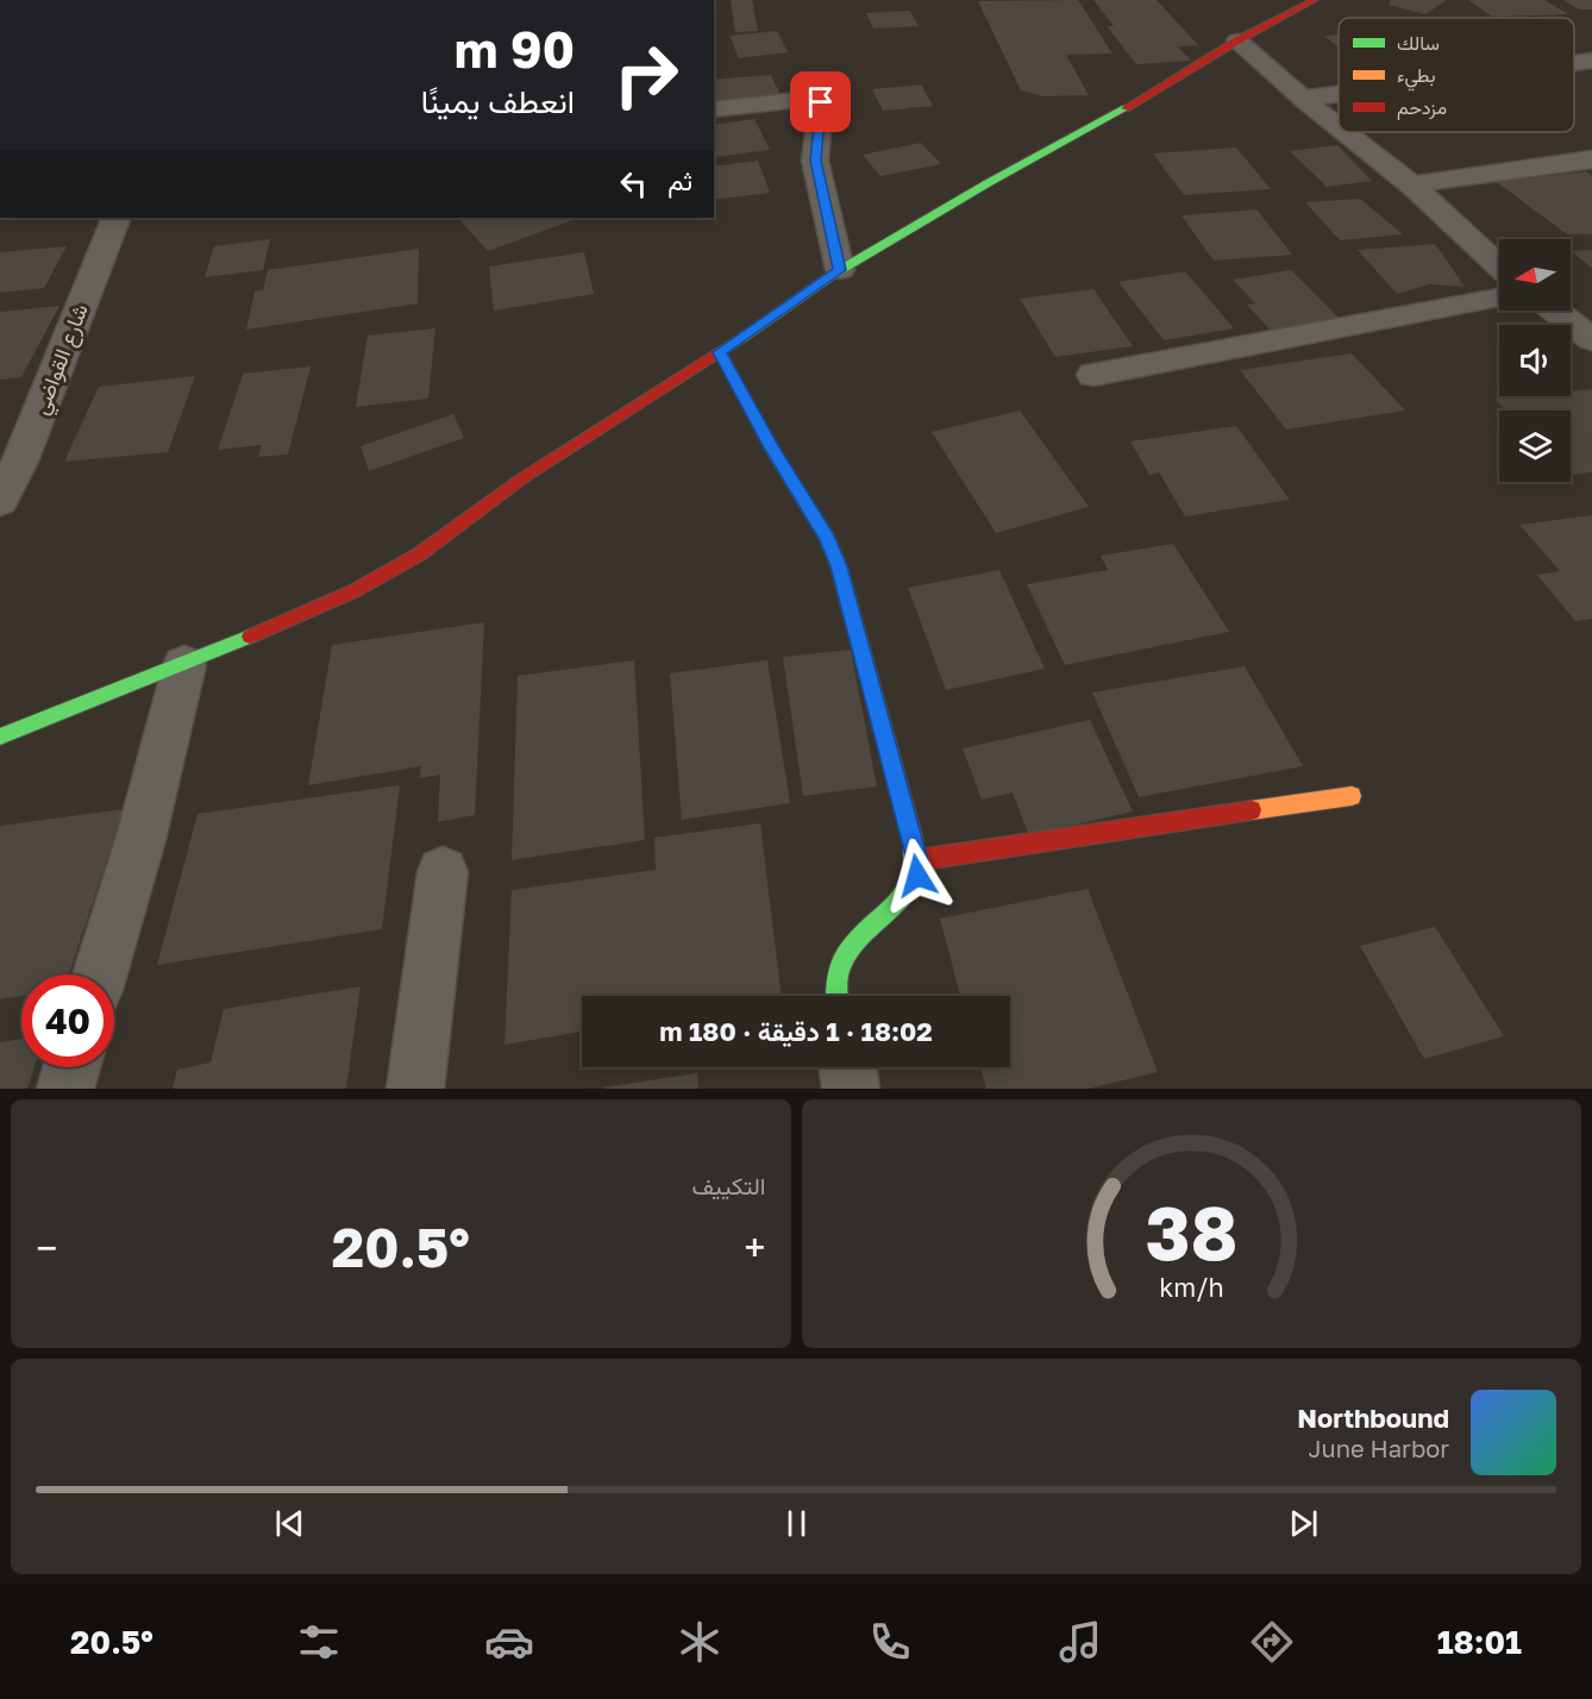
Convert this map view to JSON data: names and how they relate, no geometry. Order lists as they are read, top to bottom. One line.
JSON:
{"streets":{"street":["شارع القواضي"]},"legend":["سالك","بطيء","مزدحم"],"north":"left","page":{"turn":["90 m","انعطف يمينًا"],"then":"ثم","limit":"40","trip":"18:02 · 1 دقيقة · 180 m","tile":"التكييف","heat":["−","20.5°","+"],"song":["Northbound","June Harbor"],"tabs":["18:01","20.5°"],"gauge":["38","km/h"]}}
